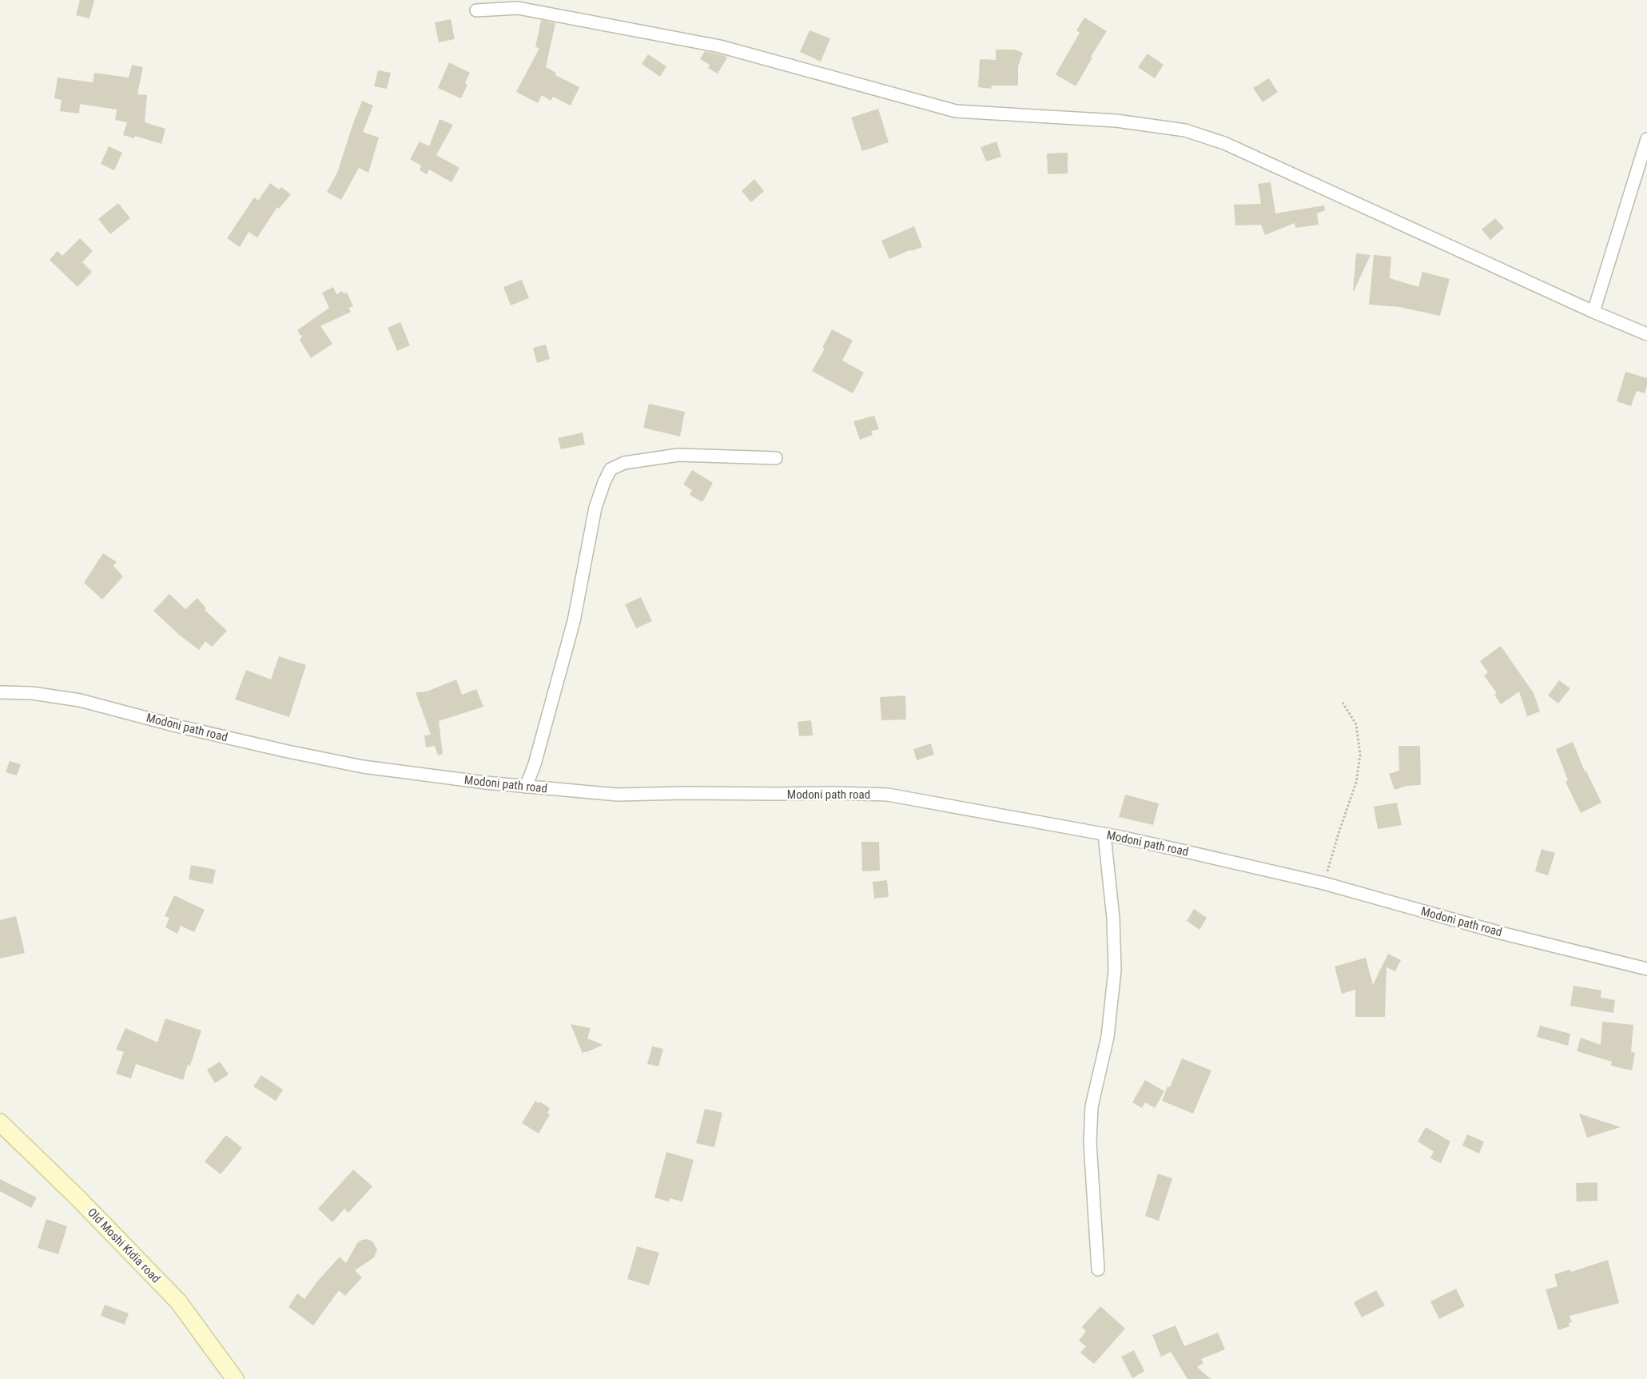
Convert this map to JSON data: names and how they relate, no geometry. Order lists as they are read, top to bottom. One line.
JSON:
{"streets":{"street":["Modoni path road","Old Moshi Kidia road"]}}
